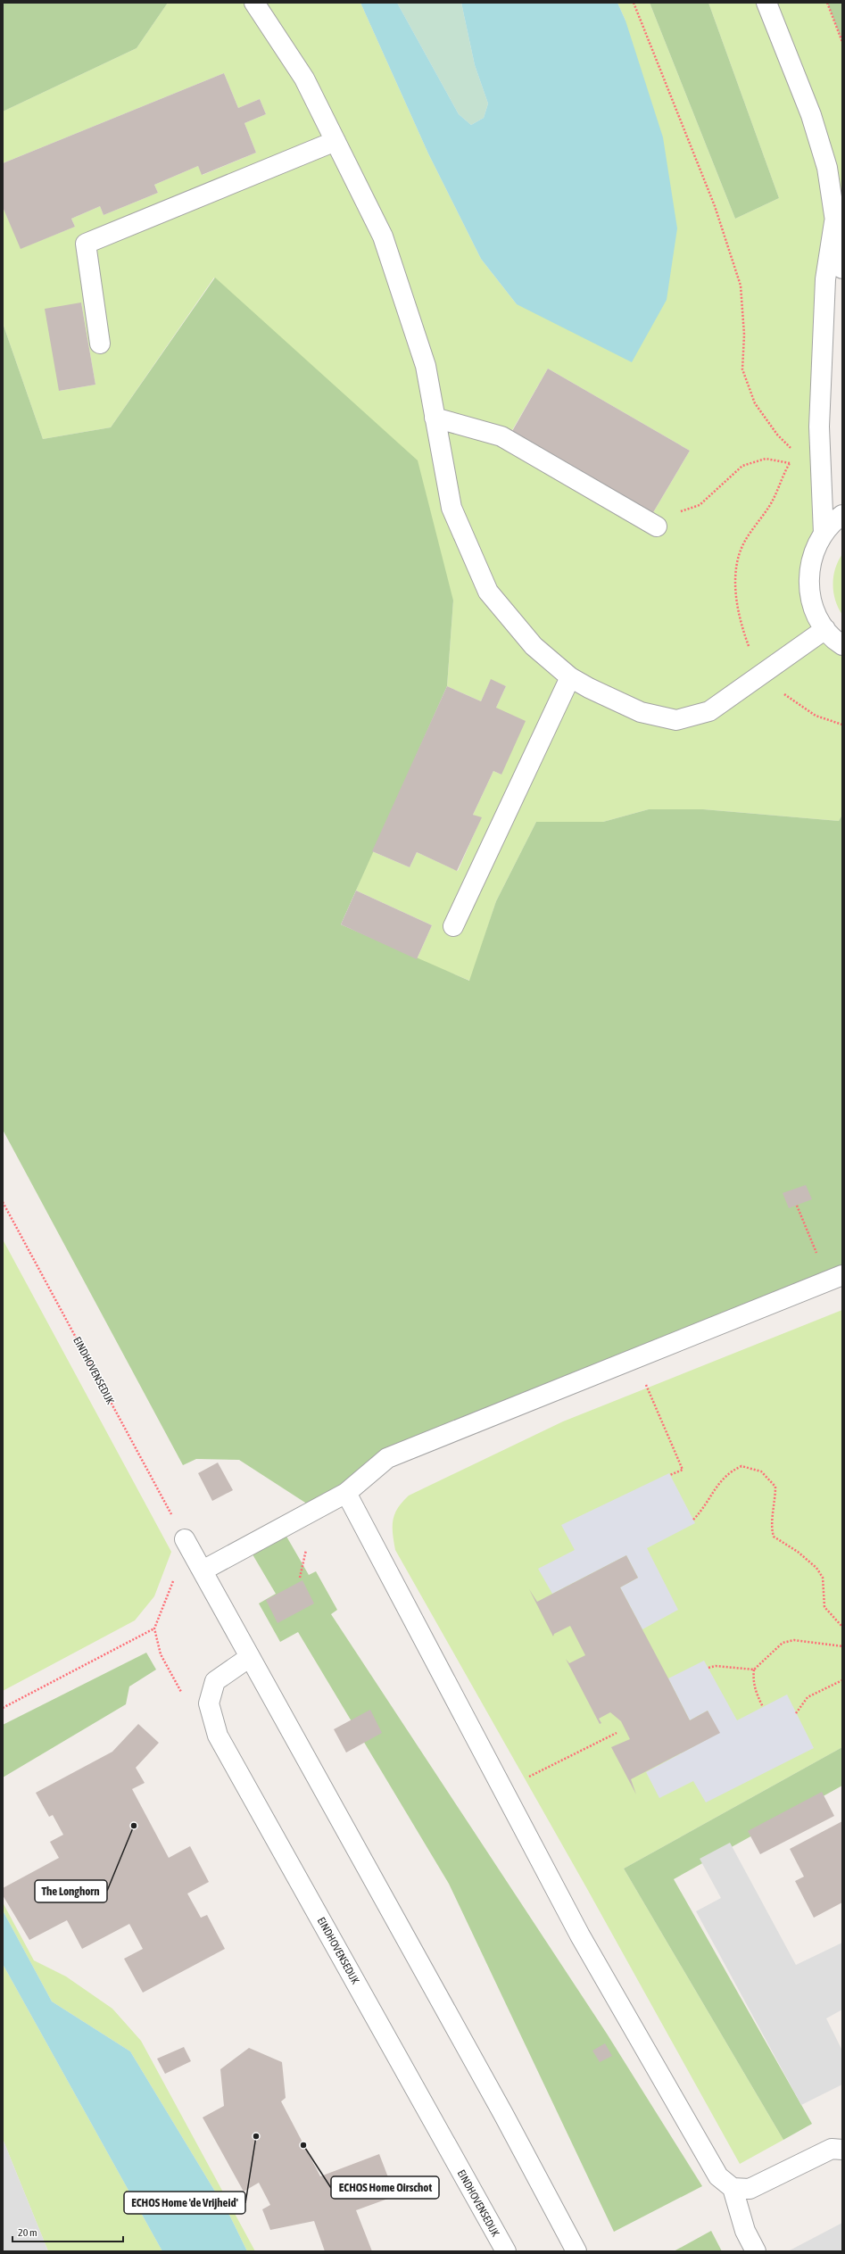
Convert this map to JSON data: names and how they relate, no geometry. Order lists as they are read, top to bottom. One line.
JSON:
{"streets":{"street":["EINDHOVENSEDIJK"]},"places":["The Longhorn","ECHOS Home 'de Vrijheid'","ECHOS Home Oirschot"],"scale_bar":"20 m"}
